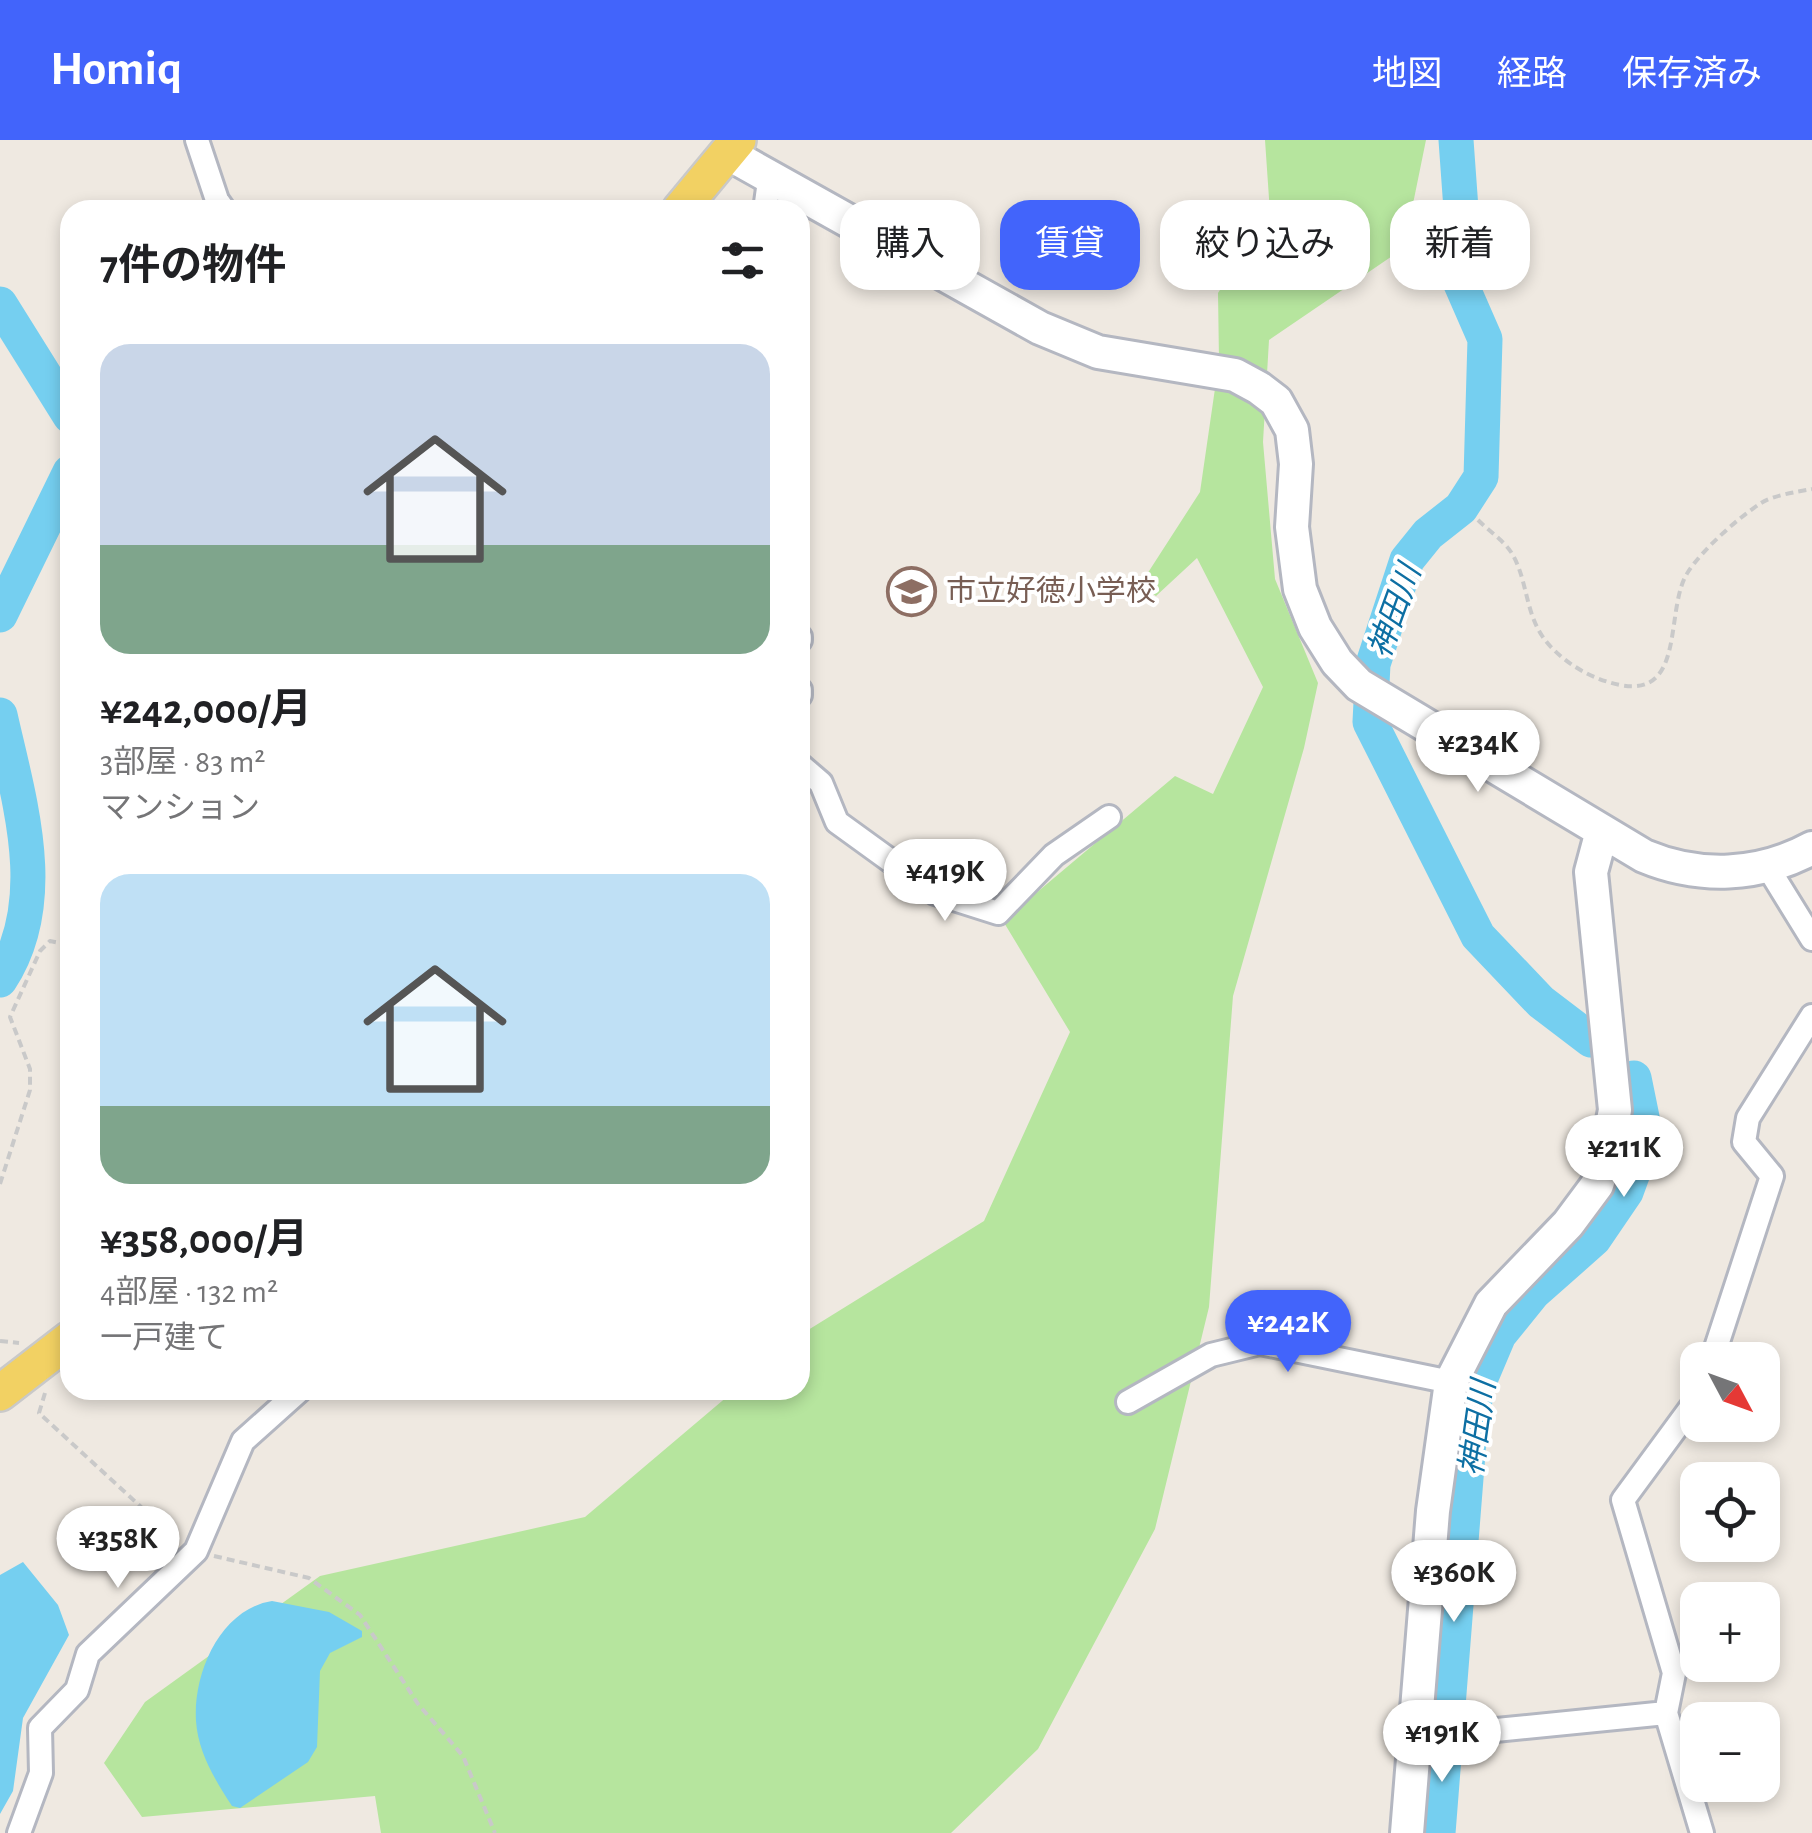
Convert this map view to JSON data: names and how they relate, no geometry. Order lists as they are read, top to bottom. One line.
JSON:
{"water":["神田川"],"places":{"school or university":["市立好徳小学校"]},"north":"bottom right","page":{"header":"Homiq","nav":["地図","経路","保存済み"],"chip":["購入","賃貸","絞り込み","新着"],"heading":"7件の物件","list":[{"name":"¥242,000/月","note":"3部屋 · 83 m² · マンション"},{"name":"¥358,000/月","note":"4部屋 · 132 m² · 一戸建て"}],"price":["¥234K","¥419K","¥211K","¥242K","¥358K","¥360K","¥191K"],"map_buttons":["+","−"]}}
